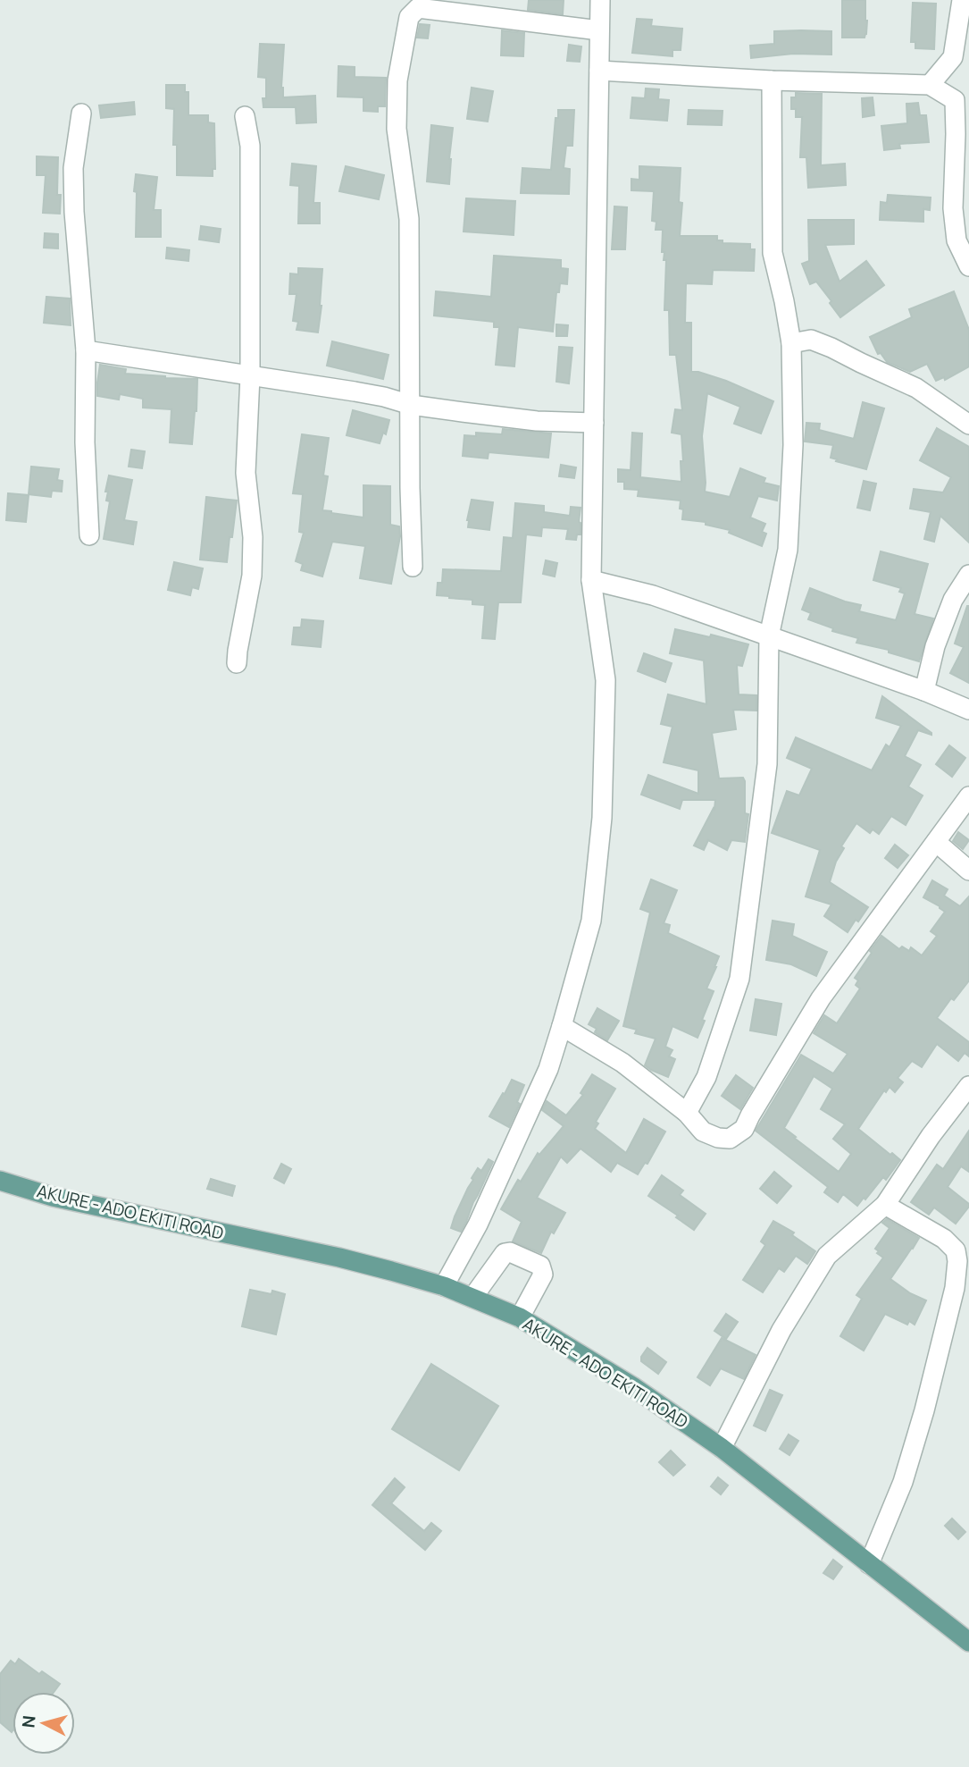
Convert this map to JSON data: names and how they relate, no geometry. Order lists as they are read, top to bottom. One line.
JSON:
{"streets":{"main road":["AKURE - ADO EKITI ROAD"]},"north":"left"}
